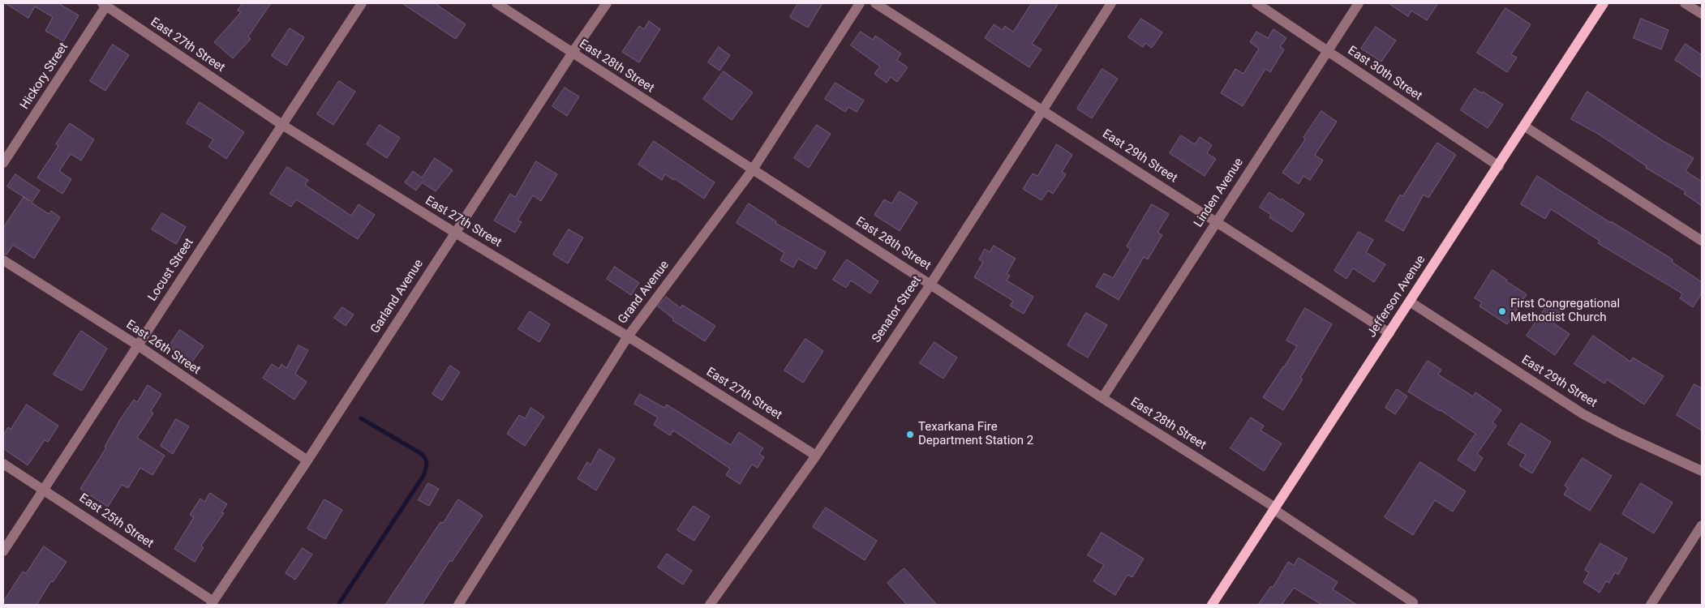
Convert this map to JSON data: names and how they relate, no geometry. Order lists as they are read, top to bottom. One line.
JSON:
{"streets":{"main road":["Jefferson Avenue"],"street":["East 27th Street","East 28th Street","East 30th Street","Hickory Street","East 29th Street","Linden Avenue","Locust Street","Grand Avenue","Garland Avenue","Senator Street","East 26th Street","East 25th Street"]},"crossings":[["East 27th Street","Hickory Street"],["East 27th Street","Locust Street"],["East 27th Street","Grand Avenue"],["East 27th Street","Garland Avenue"],["East 27th Street","Senator Street"],["East 28th Street","Linden Avenue"],["East 28th Street","Grand Avenue"],["East 28th Street","Garland Avenue"],["East 28th Street","Jefferson Avenue"],["East 28th Street","Senator Street"],["East 30th Street","Linden Avenue"],["East 30th Street","Jefferson Avenue"],["East 29th Street","Linden Avenue"],["East 29th Street","Jefferson Avenue"],["East 29th Street","Senator Street"],["Locust Street","East 26th Street"],["Locust Street","East 25th Street"],["Garland Avenue","East 26th Street"],["Garland Avenue","East 25th Street"]],"places":["First Congregational Methodist Church","Texarkana Fire Department Station 2"]}
